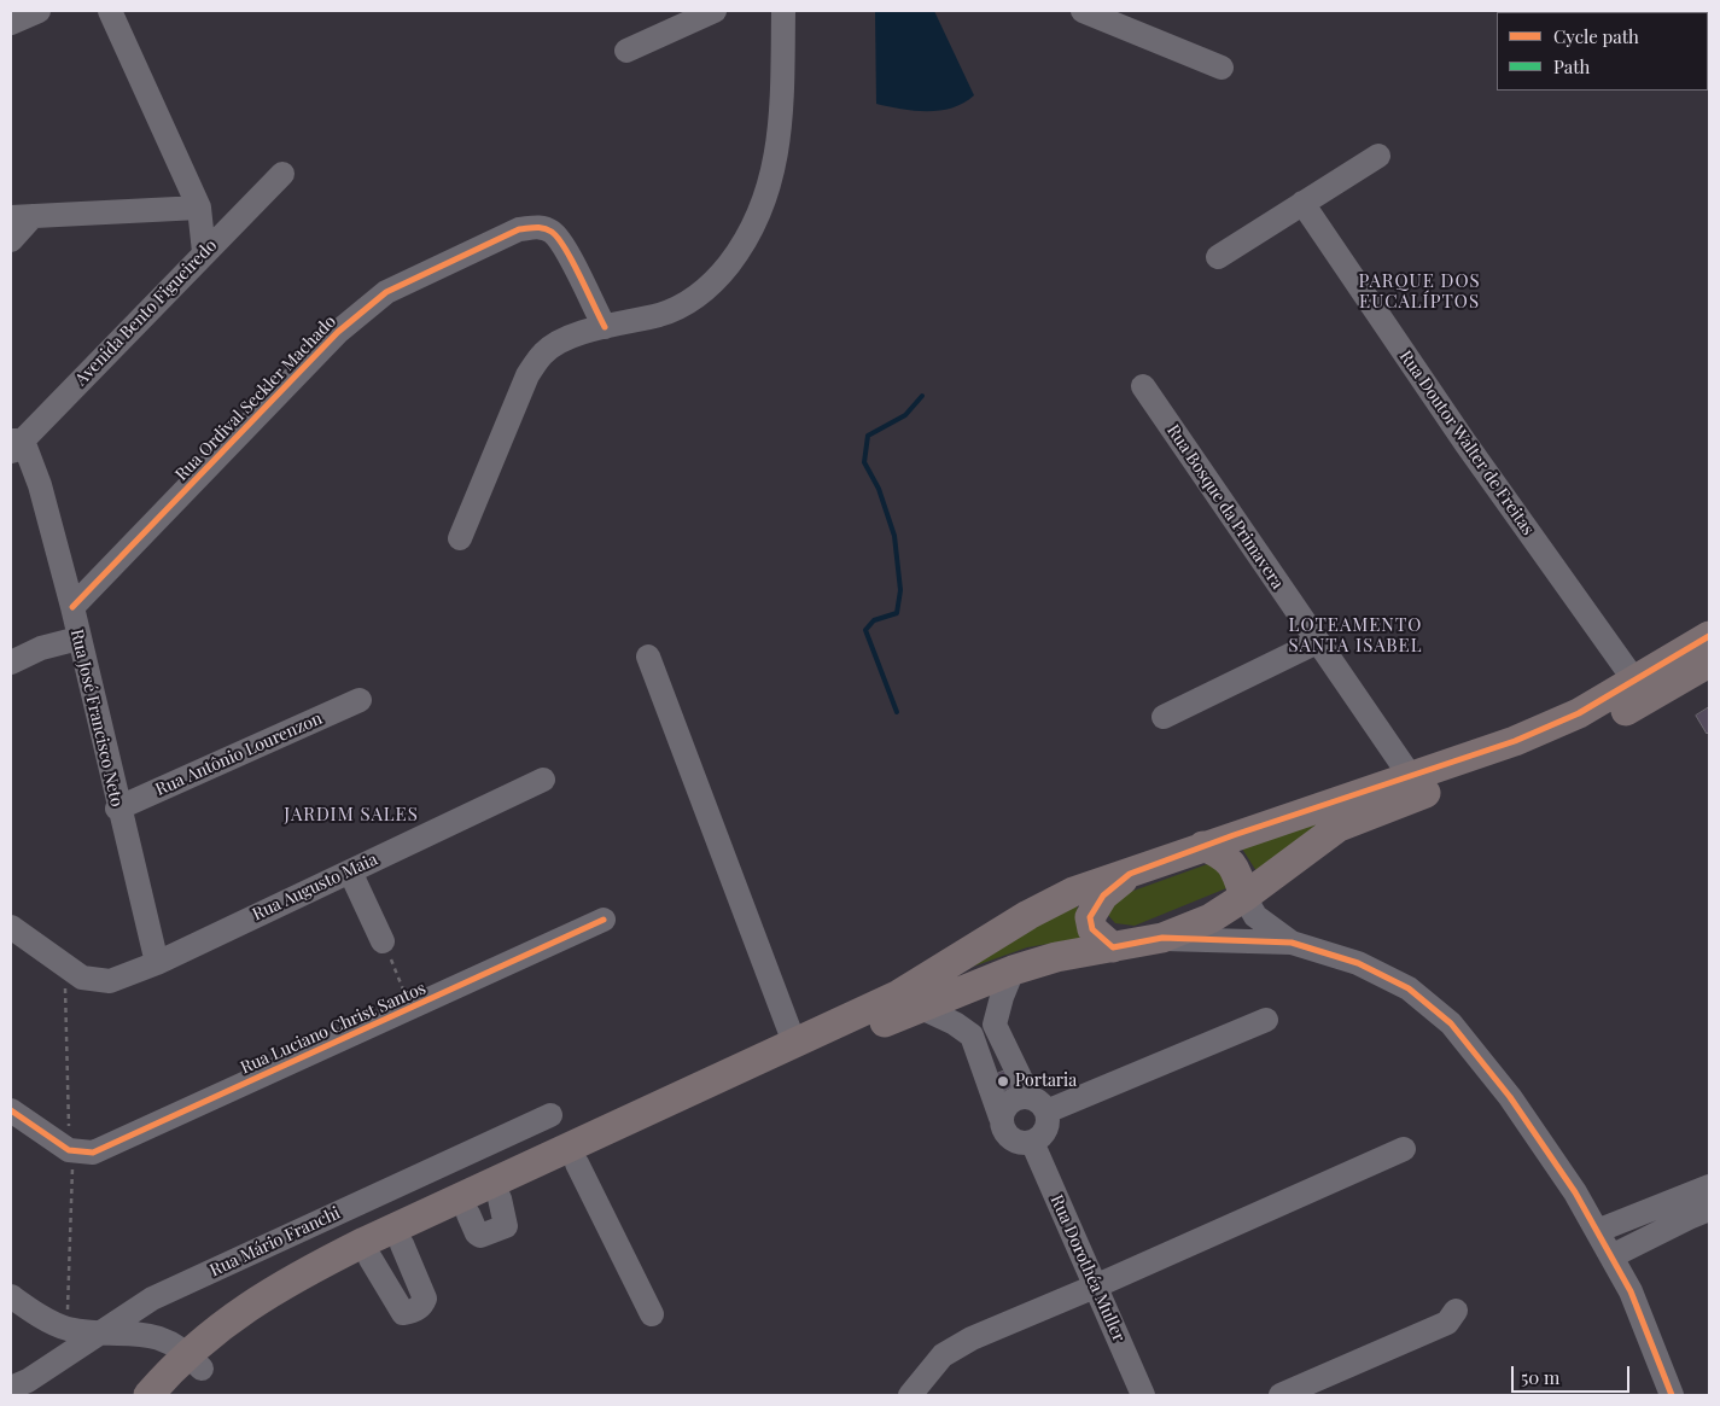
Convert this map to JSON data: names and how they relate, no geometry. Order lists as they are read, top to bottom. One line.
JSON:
{"streets":{"street":["Avenida Bento Figueiredo","Rua Ordival Seckler Machado","Rua Doutor Walter de Freitas","Rua Bosque da Primavera","Rua José Francisco Neto","Rua Antônio Lourenzon","Rua Augusto Maia","Rua Luciano Christ Santos","Rua Mário Franchi","Rua Dorothéa Muller"]},"crossings":[["Avenida Bento Figueiredo","Rua José Francisco Neto"],["Rua Ordival Seckler Machado","Rua José Francisco Neto"],["Rua José Francisco Neto","Rua Antônio Lourenzon"],["Rua José Francisco Neto","Rua Augusto Maia"]],"districts":["PARQUE DOS EUCALÍPTOS","LOTEAMENTO SANTA ISABEL","JARDIM SALES"],"places":["Portaria"],"legend":["Cycle path","Path"],"scale_bar":"50 m"}
